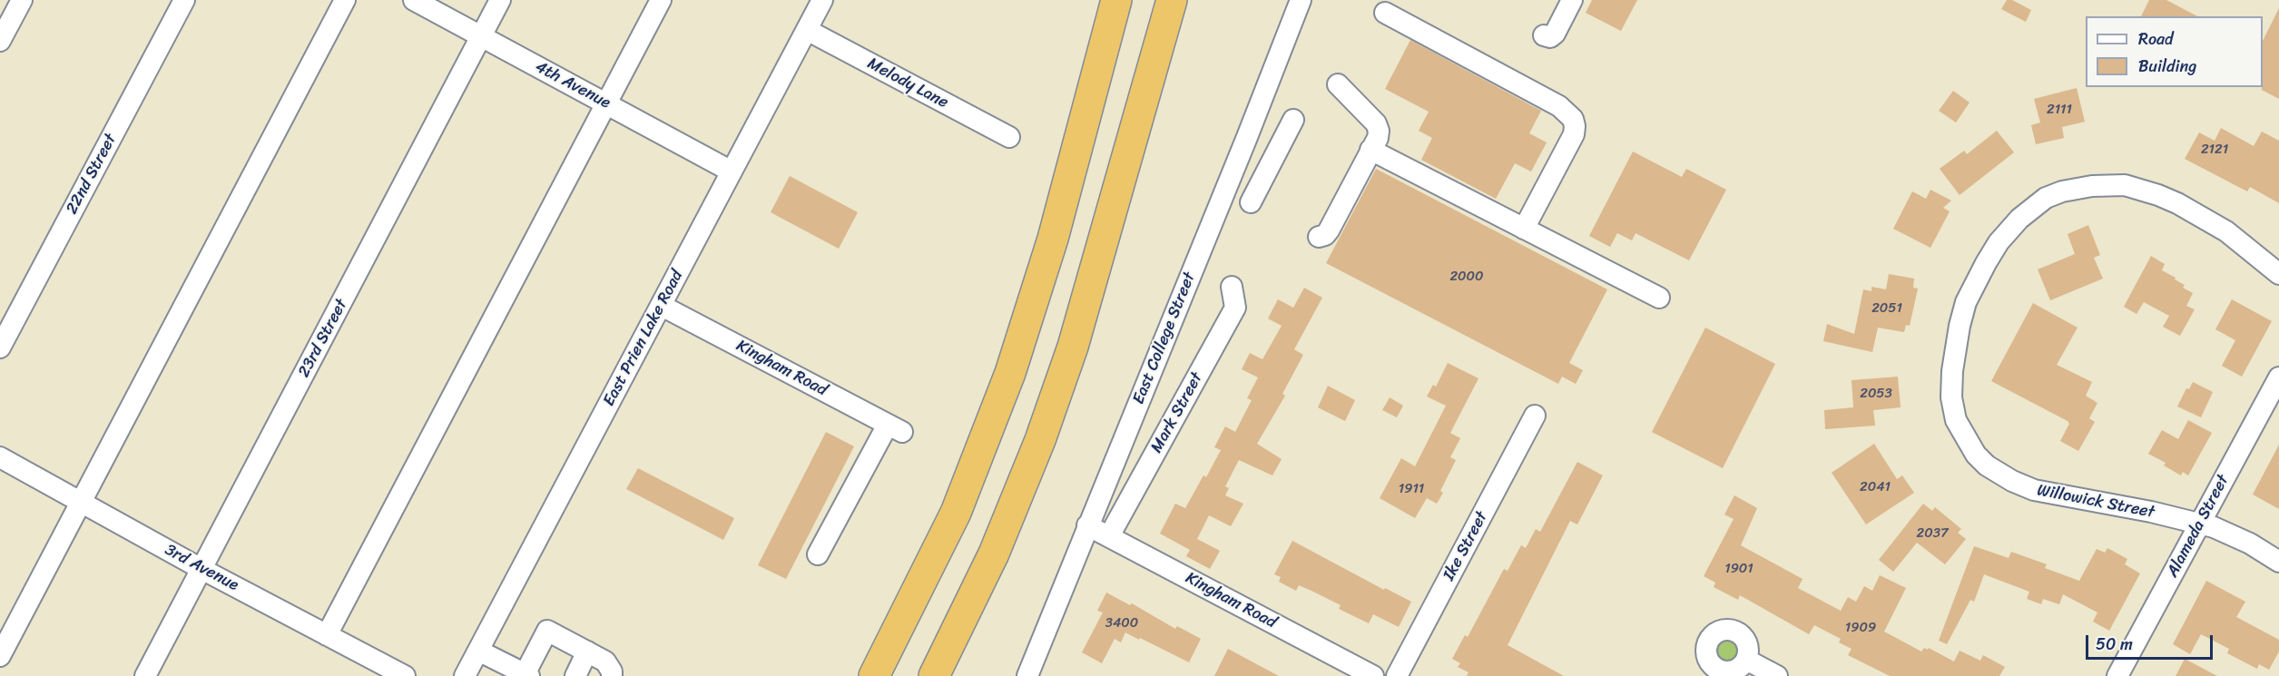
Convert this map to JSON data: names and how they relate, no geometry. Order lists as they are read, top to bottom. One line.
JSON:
{"streets":{"street":["Melody Lane","4th Avenue","22nd Street","23rd Street","East Prien Lake Road","East College Street","Kingham Road","Mark Street","Willowick Street","Alameda Street","Ike Street","3rd Avenue"]},"crossings":[["Melody Lane","East Prien Lake Road"],["4th Avenue","23rd Street"],["4th Avenue","East Prien Lake Road"],["23rd Street","3rd Avenue"],["East Prien Lake Road","Kingham Road"],["East College Street","Kingham Road"],["Kingham Road","Mark Street"],["Willowick Street","Alameda Street"]],"house_numbers":["2111","2121","2000","2051","2053","2041","1911","2037","1901","3400","1909"],"legend":["Road","Building"],"scale_bar":"50 m"}
